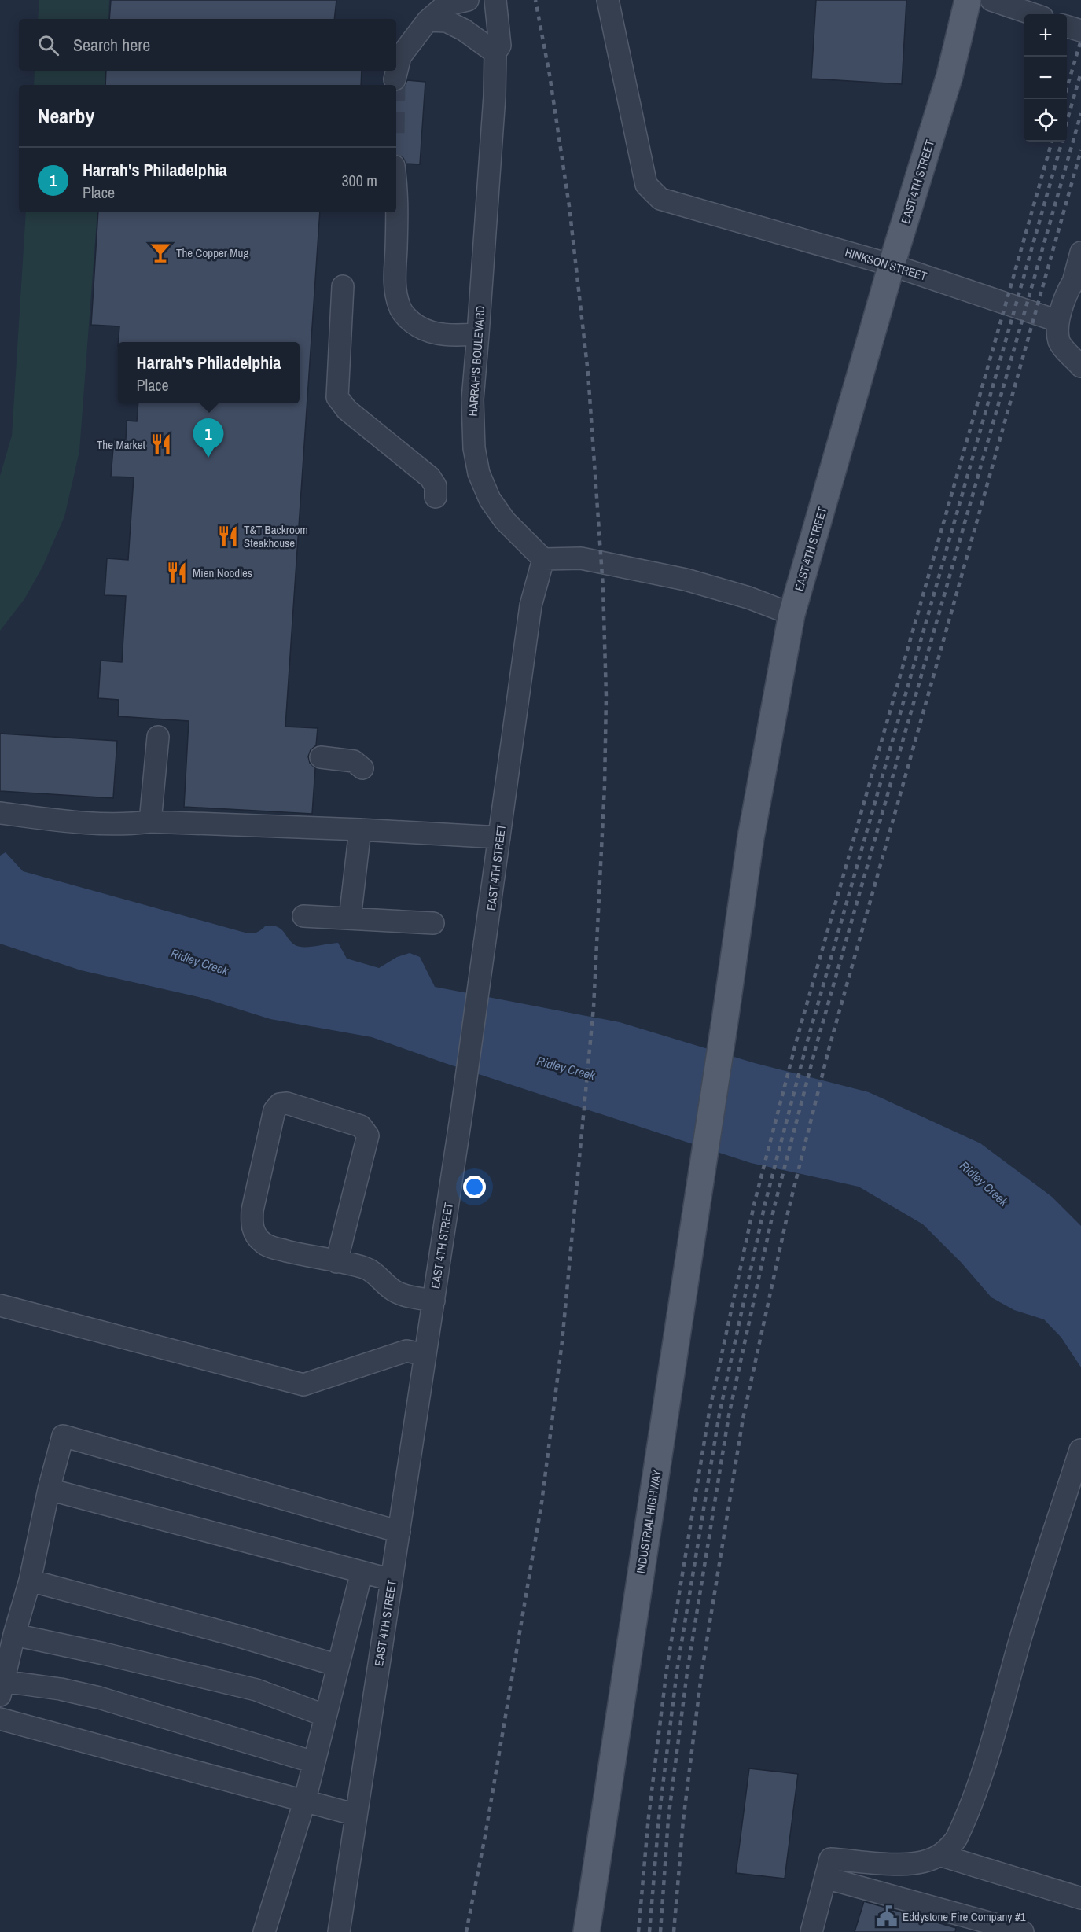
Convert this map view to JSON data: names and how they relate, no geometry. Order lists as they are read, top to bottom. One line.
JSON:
{"streets":{"main road":["EAST 4TH STREET","INDUSTRIAL HIGHWAY"],"street":["HINKSON STREET","HARRAH'S BOULEVARD"]},"crossings":[["EAST 4TH STREET","HINKSON STREET"],["EAST 4TH STREET","HARRAH'S BOULEVARD"],["EAST 4TH STREET","INDUSTRIAL HIGHWAY"]],"water":["Ridley Creek"],"places":{"bar":["The Copper Mug"],"restaurant":["The Market","T&T Backroom Steakhouse","Mien Noodles"],"public building":["Eddystone Fire Company #1"]},"page":{"map_buttons":["+","−"],"search":"Search here","heading":"Nearby","list":[{"mark":"1","name":"Harrah's Philadelphia","note":"Place","value":"300 m"}],"popup":["Harrah's Philadelphia","Place"],"pins":"1"}}
